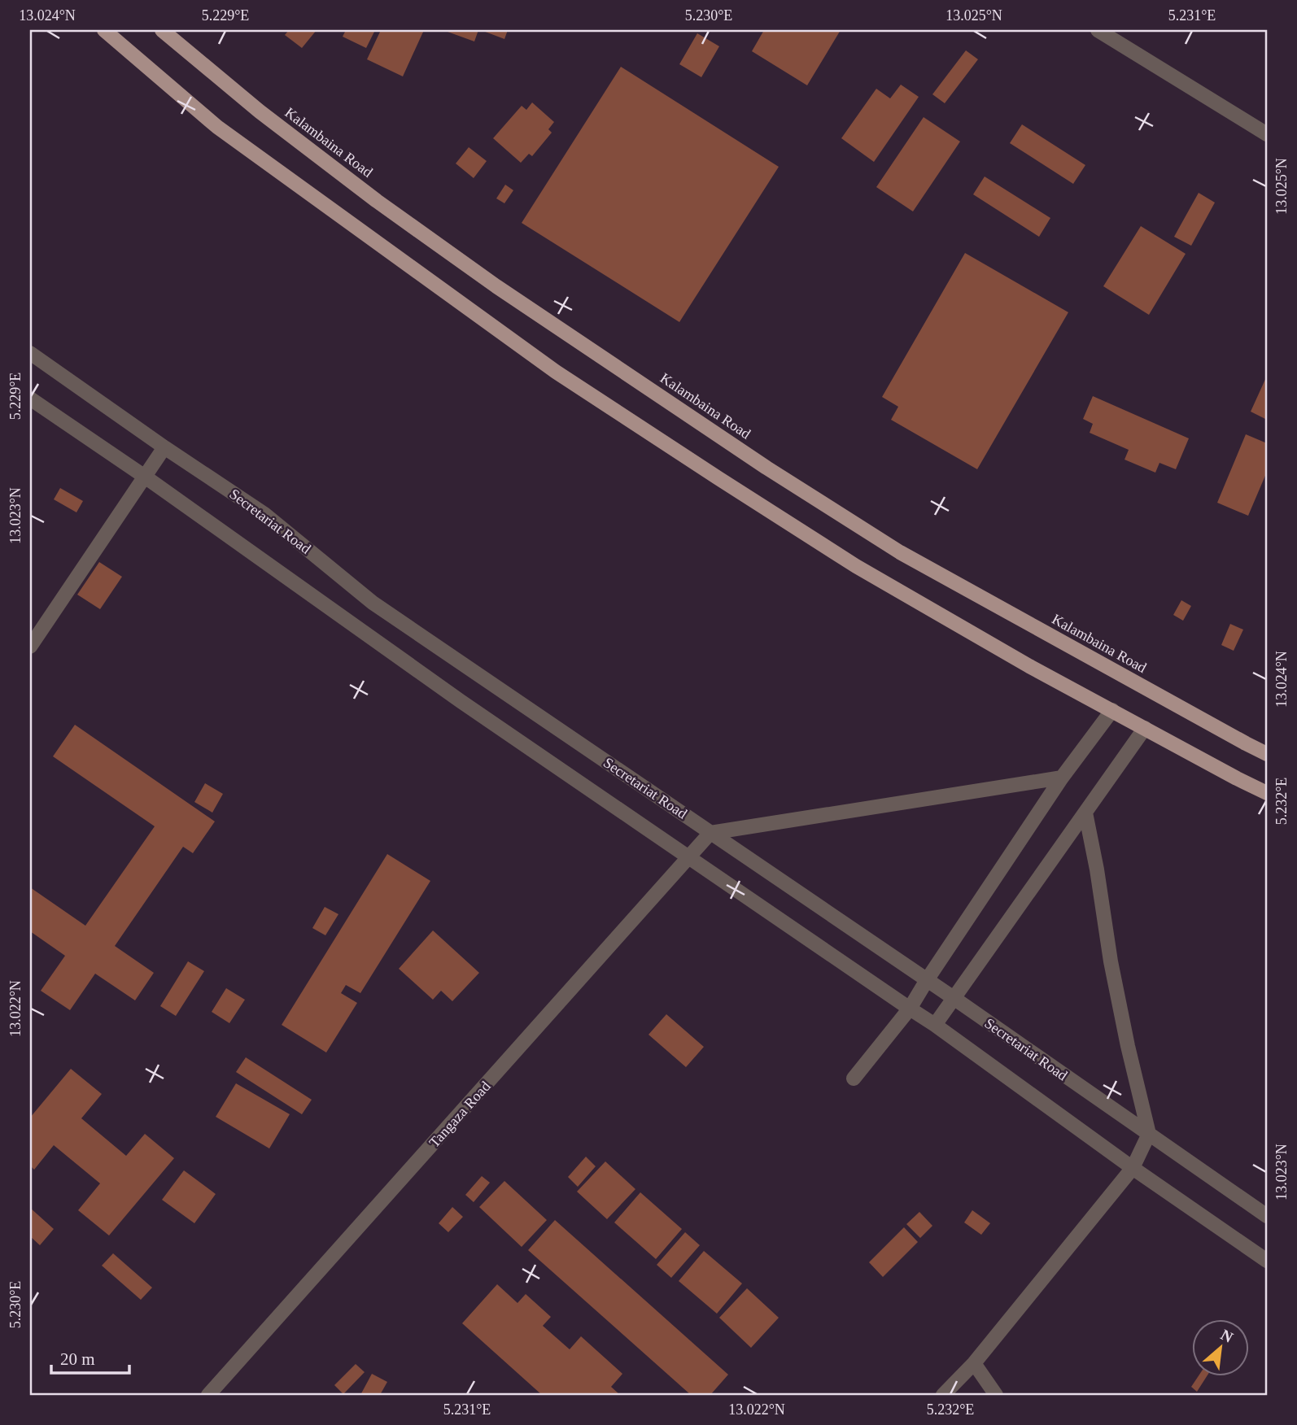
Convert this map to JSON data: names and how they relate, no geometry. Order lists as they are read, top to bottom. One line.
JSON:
{"streets":{"main road":["Kalambaina Road"],"street":["Secretariat Road","Tangaza Road"]},"crossings":[["Secretariat Road","Tangaza Road"]],"scale_bar":"20 m","north":"top right","coordinates":["13.024°N","5.229°E","5.230°E","13.025°N","5.231°E","13.023°N","5.232°E","13.022°N"]}
